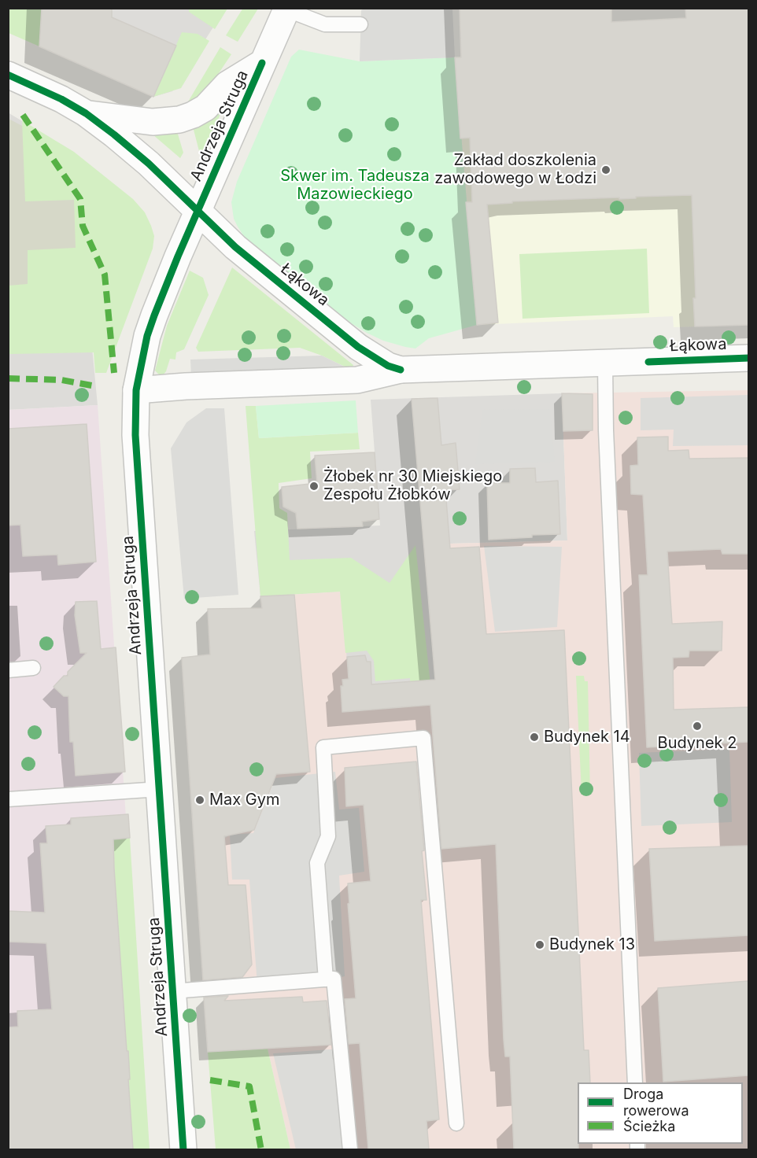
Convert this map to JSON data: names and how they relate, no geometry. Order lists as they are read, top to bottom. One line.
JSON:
{"streets":{"street":["Andrzeja Struga","Łąkowa"]},"crossings":[["Andrzeja Struga","Łąkowa"]],"parks":["Skwer im. Tadeusza Mazowieckiego"],"places":["Zakład doszkolenia zawodowego w Łodzi","Żłobek nr 30 Miejskiego Zespołu Żłobków","Budynek 2","Budynek 14","Max Gym","Budynek 13"],"legend":["Droga rowerowa","Ścieżka"]}
